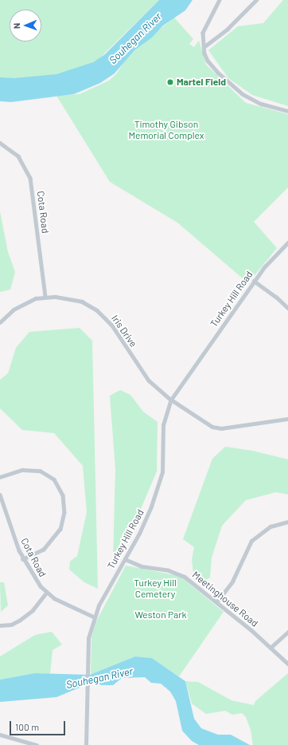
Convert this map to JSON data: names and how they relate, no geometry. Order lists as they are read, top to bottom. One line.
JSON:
{"streets":{"street":["Cota Road","Turkey Hill Road","Iris Drive","Meetinghouse Road"]},"crossings":[["Cota Road","Turkey Hill Road"],["Cota Road","Iris Drive"],["Turkey Hill Road","Iris Drive"],["Turkey Hill Road","Meetinghouse Road"]],"water":["Souhegan River"],"parks":["Timothy Gibson Memorial Complex","Turkey Hill Cemetery","Weston Park"],"places":["Martel Field"],"scale_bar":"100 m","north":"left"}
